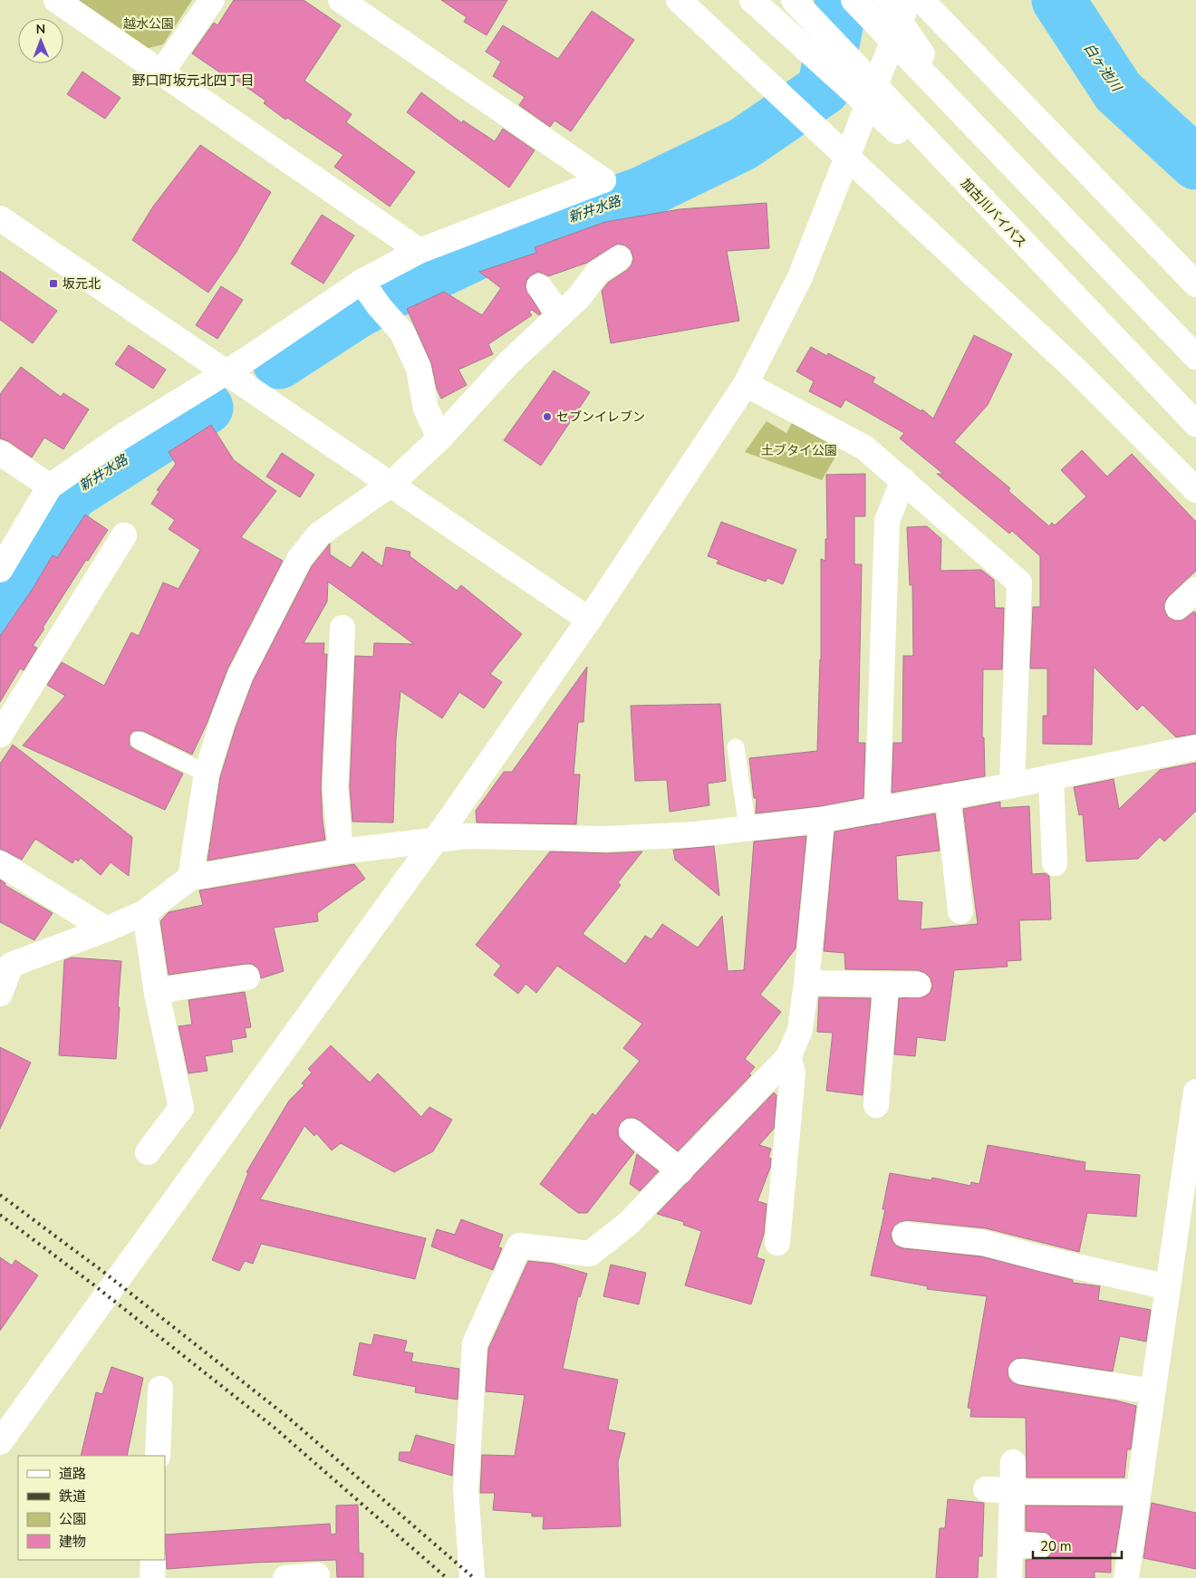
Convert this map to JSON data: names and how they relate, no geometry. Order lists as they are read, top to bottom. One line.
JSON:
{"streets":{"main road":["加古川バイパス"]},"districts":["野口町坂元北四丁目"],"water":["白ヶ池川","新井水路"],"parks":["越水公園","土ブタイ公園"],"places":{"transit":["坂元北"],"other":["セブンイレブン"]},"legend":["道路","鉄道","公園","建物"],"scale_bar":"20 m","north":"top"}
